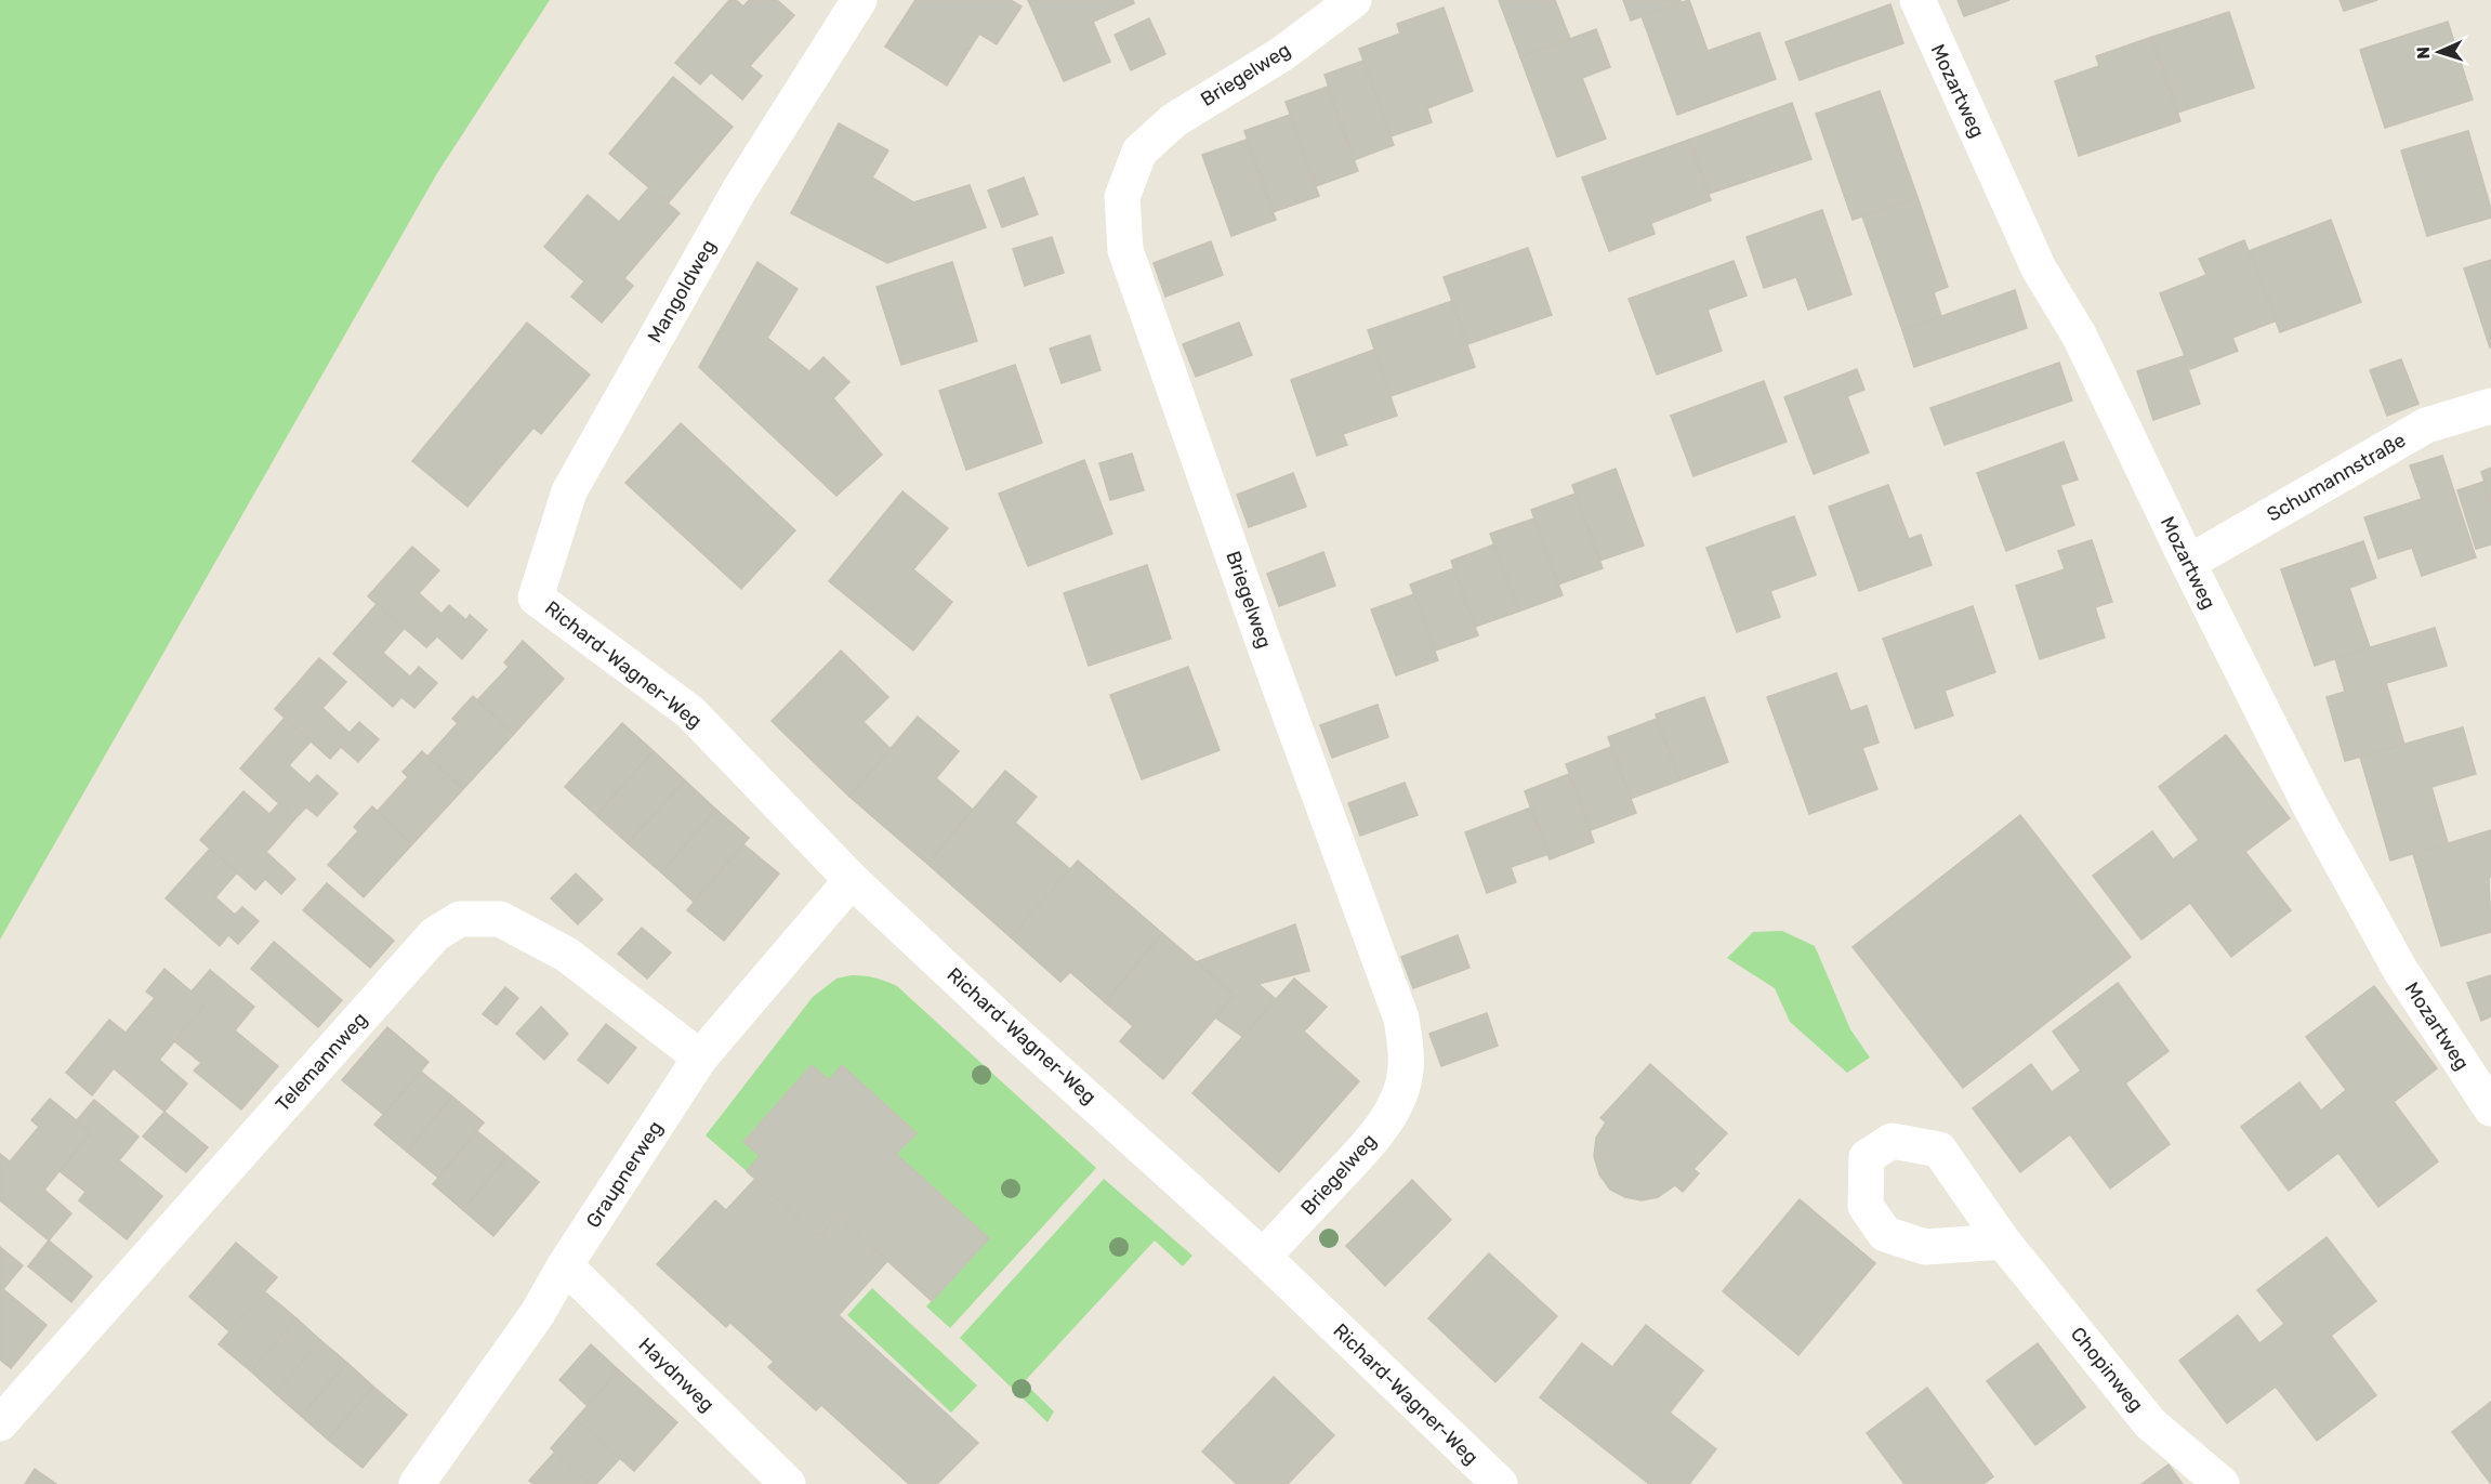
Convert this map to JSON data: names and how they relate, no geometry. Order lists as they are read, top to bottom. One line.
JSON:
{"streets":{"street":["Briegelweg","Mozartweg","Mangoldweg","Schumannstraße","Richard-Wagner-Weg","Telemannweg","Graupnerweg","Chopinweg","Haydnweg"]},"crossings":[["Briegelweg","Richard-Wagner-Weg"],["Mozartweg","Schumannstraße"],["Mangoldweg","Richard-Wagner-Weg"],["Richard-Wagner-Weg","Graupnerweg"],["Telemannweg","Graupnerweg"],["Graupnerweg","Haydnweg"]],"north":"left"}
